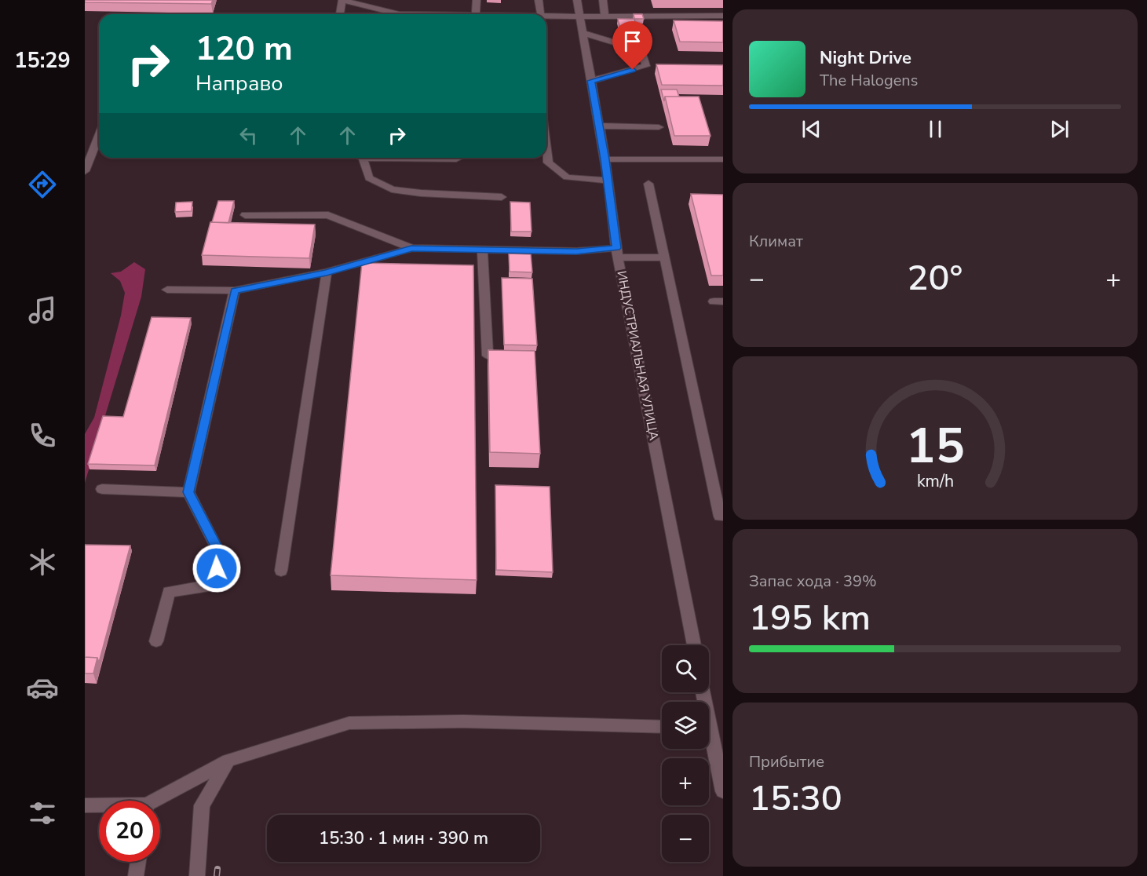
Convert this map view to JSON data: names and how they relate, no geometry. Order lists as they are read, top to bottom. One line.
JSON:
{"streets":{"street":["ИНДУСТРИАЛЬНАЯ УЛИЦА"]},"page":{"tabs":"15:29","turn":["120 m","Направо"],"song":["Night Drive","The Halogens"],"tile":["Климат",["Запас хода · 39%","195 km"],["Прибытие","15:30"]],"heat":["−","20°","+"],"map_buttons":["+","−"],"limit":"20","trip":"15:30 · 1 мин · 390 m","gauge":["15","km/h"]}}
